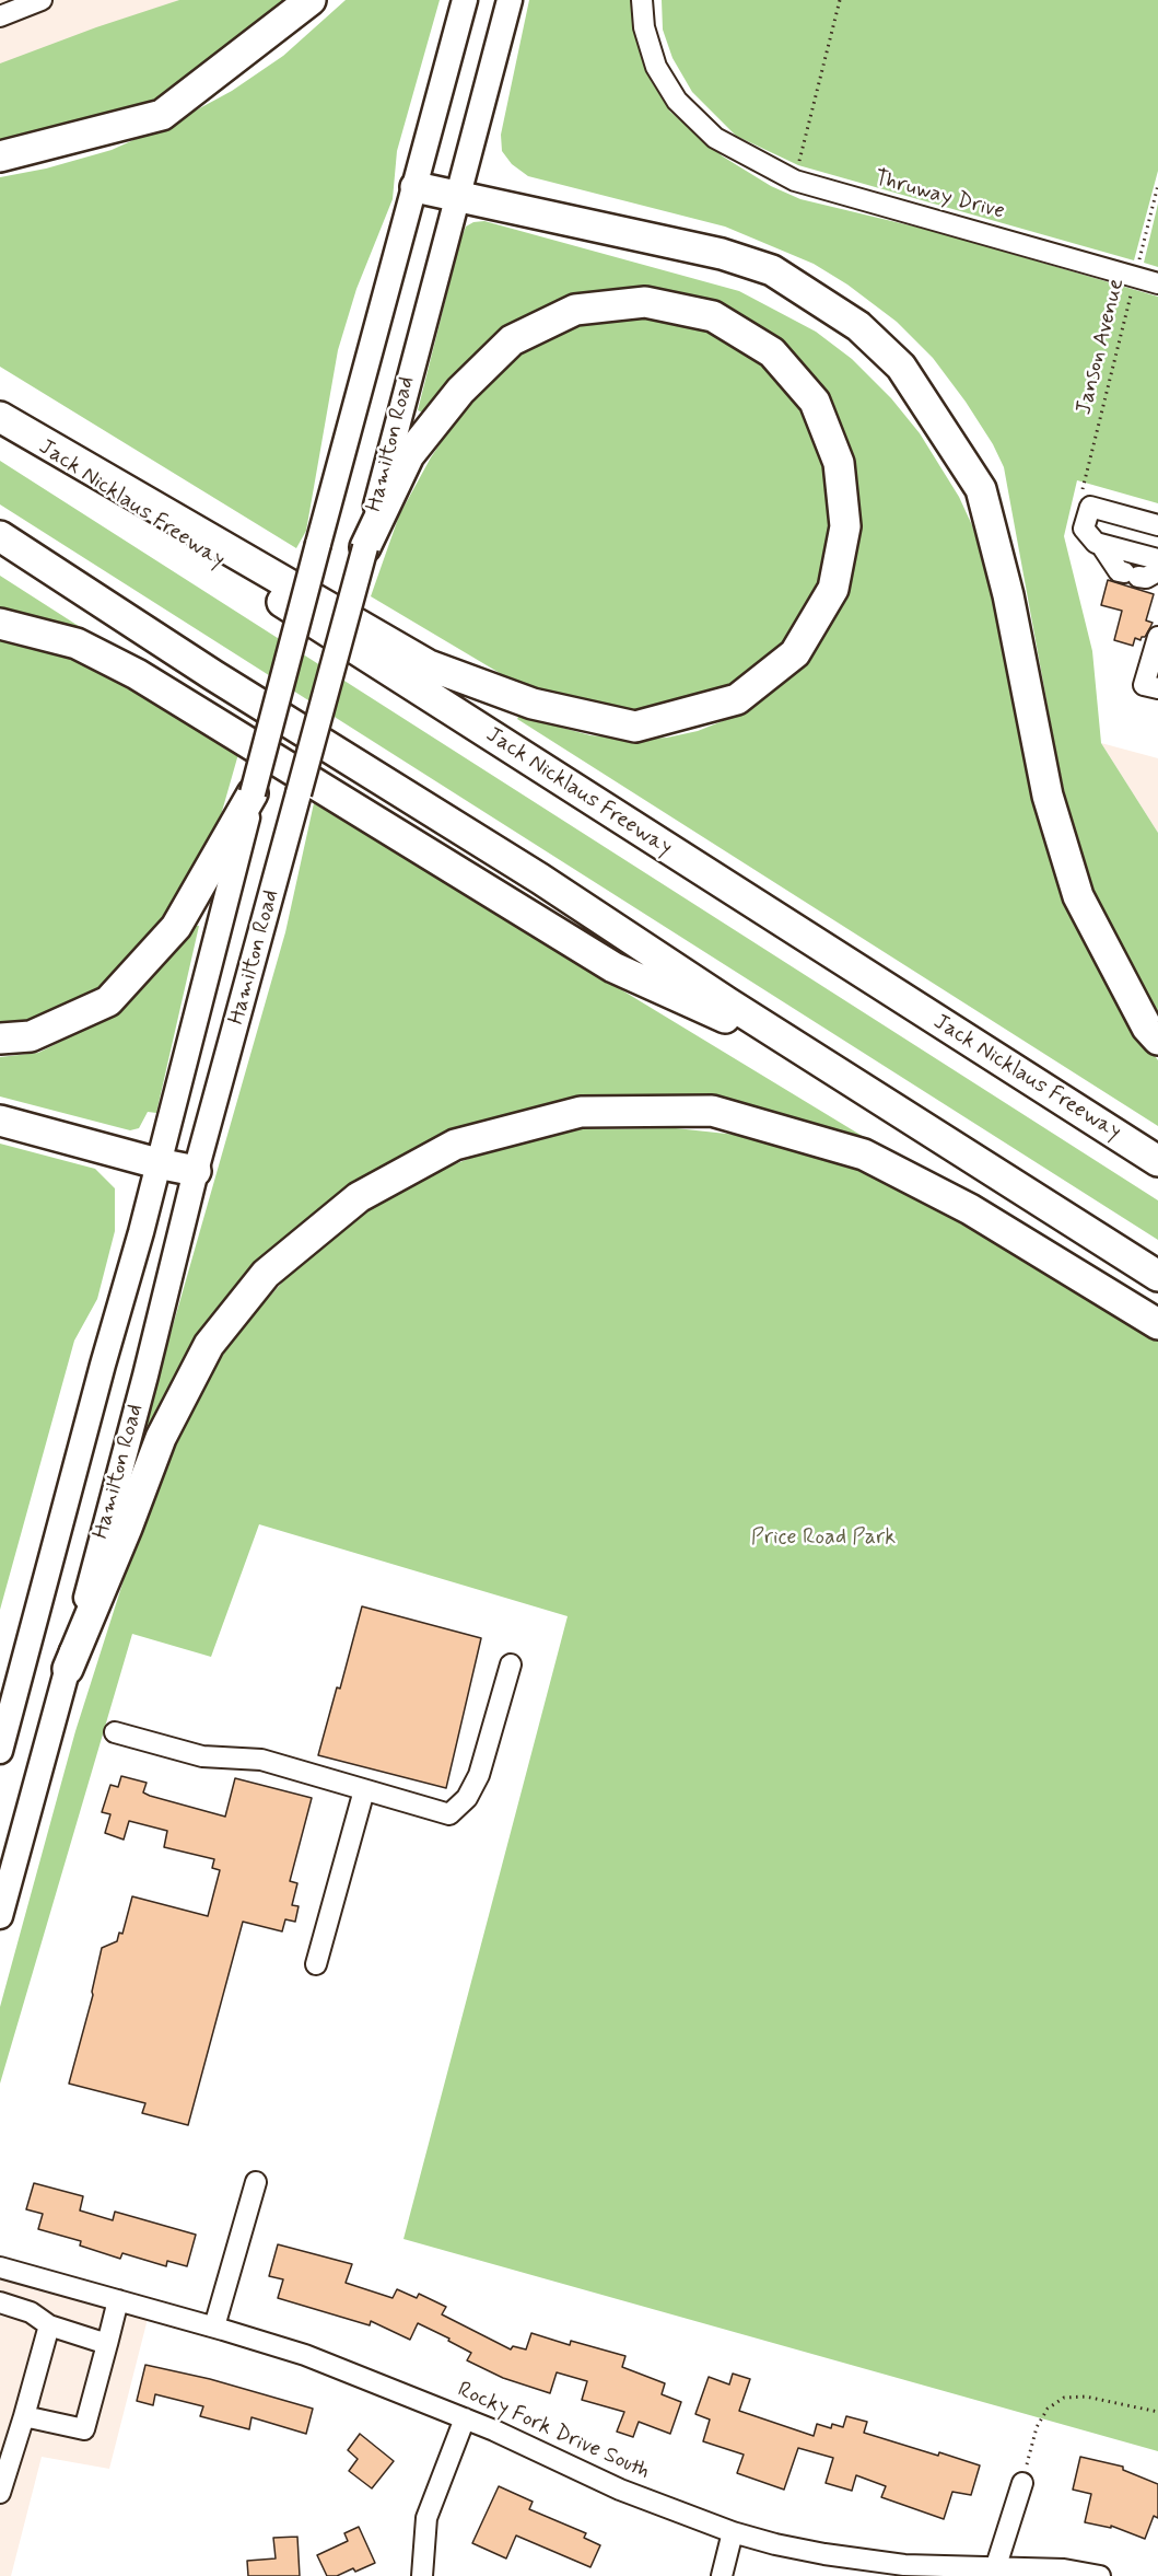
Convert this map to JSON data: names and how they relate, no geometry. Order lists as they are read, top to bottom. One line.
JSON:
{"streets":{"highway":["Jack Nicklaus Freeway"],"main road":["Hamilton Road"],"street":["Thruway Drive","Rocky Fork Drive South"],"path":["Janson Avenue"]},"crossings":[["Thruway Drive","Janson Avenue"]],"parks":["Price Road Park"]}
